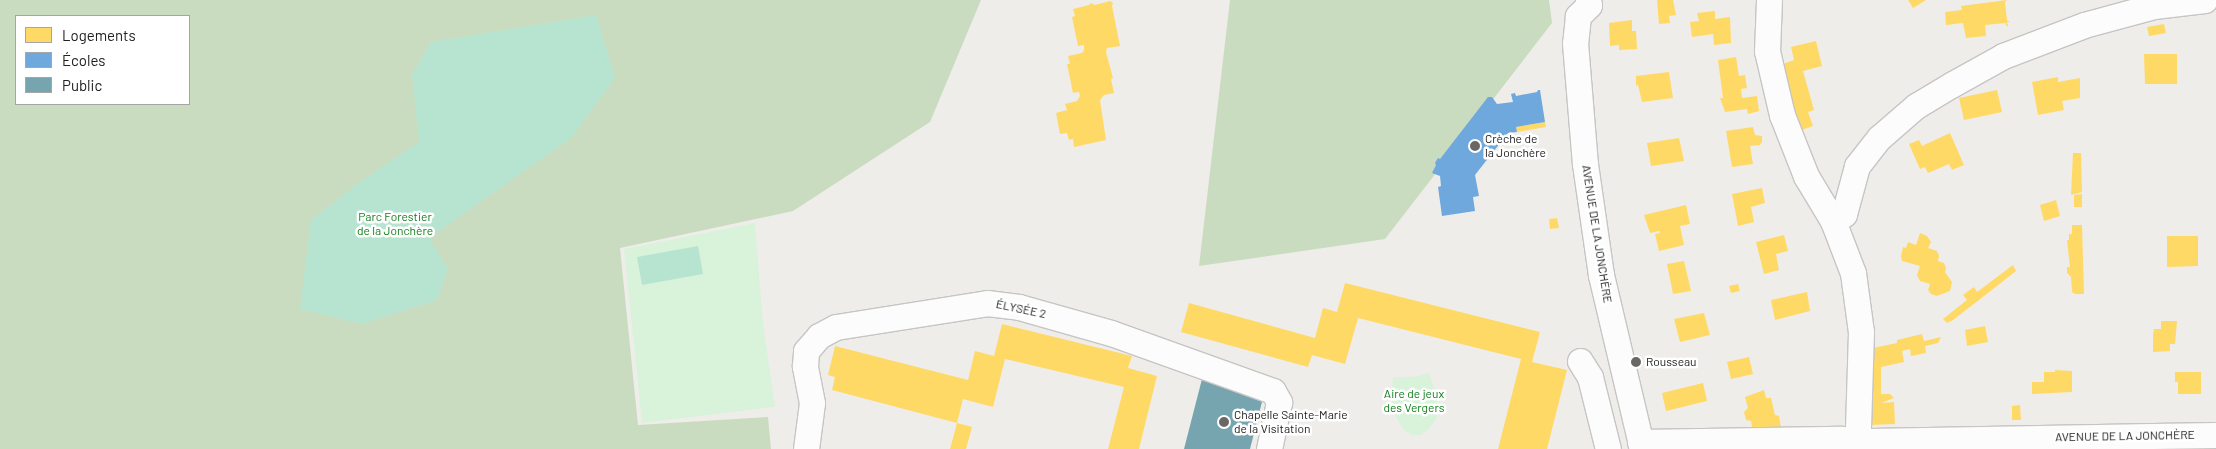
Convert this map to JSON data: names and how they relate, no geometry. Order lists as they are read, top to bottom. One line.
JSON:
{"streets":{"street":["AVENUE DE LA JONCHÈRE","ÉLYSÉE 2"]},"parks":["Parc Forestier de la Jonchère","Aire de jeux des Vergers"],"places":["Crèche de la Jonchère","Rousseau","Chapelle Sainte-Marie de la Visitation"],"legend":["Logements","Écoles","Public"]}
